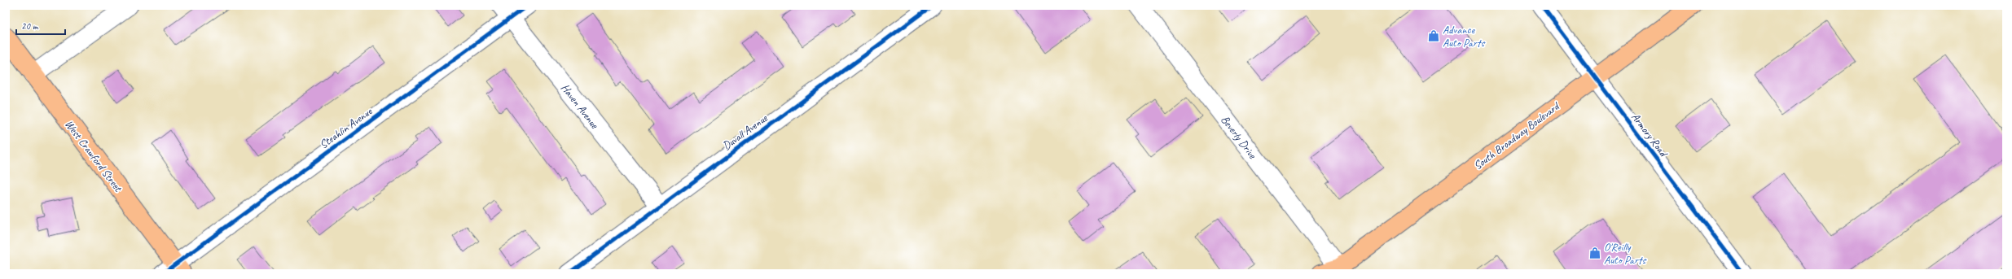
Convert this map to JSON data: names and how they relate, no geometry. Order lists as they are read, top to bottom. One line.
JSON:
{"streets":{"main road":["South Broadway Boulevard","West Crawford Street"],"street":["Haven Avenue","Steahlin Avenue","Duvall Avenue","Armory Road","Beverly Drive"]},"crossings":[["Haven Avenue","Steahlin Avenue"],["Haven Avenue","Duvall Avenue"],["Steahlin Avenue","West Crawford Street"],["Armory Road","South Broadway Boulevard"],["South Broadway Boulevard","Beverly Drive"]],"places":{"shop":["Advance Auto Parts","O'Reilly Auto Parts"]},"scale_bar":"20 m"}
